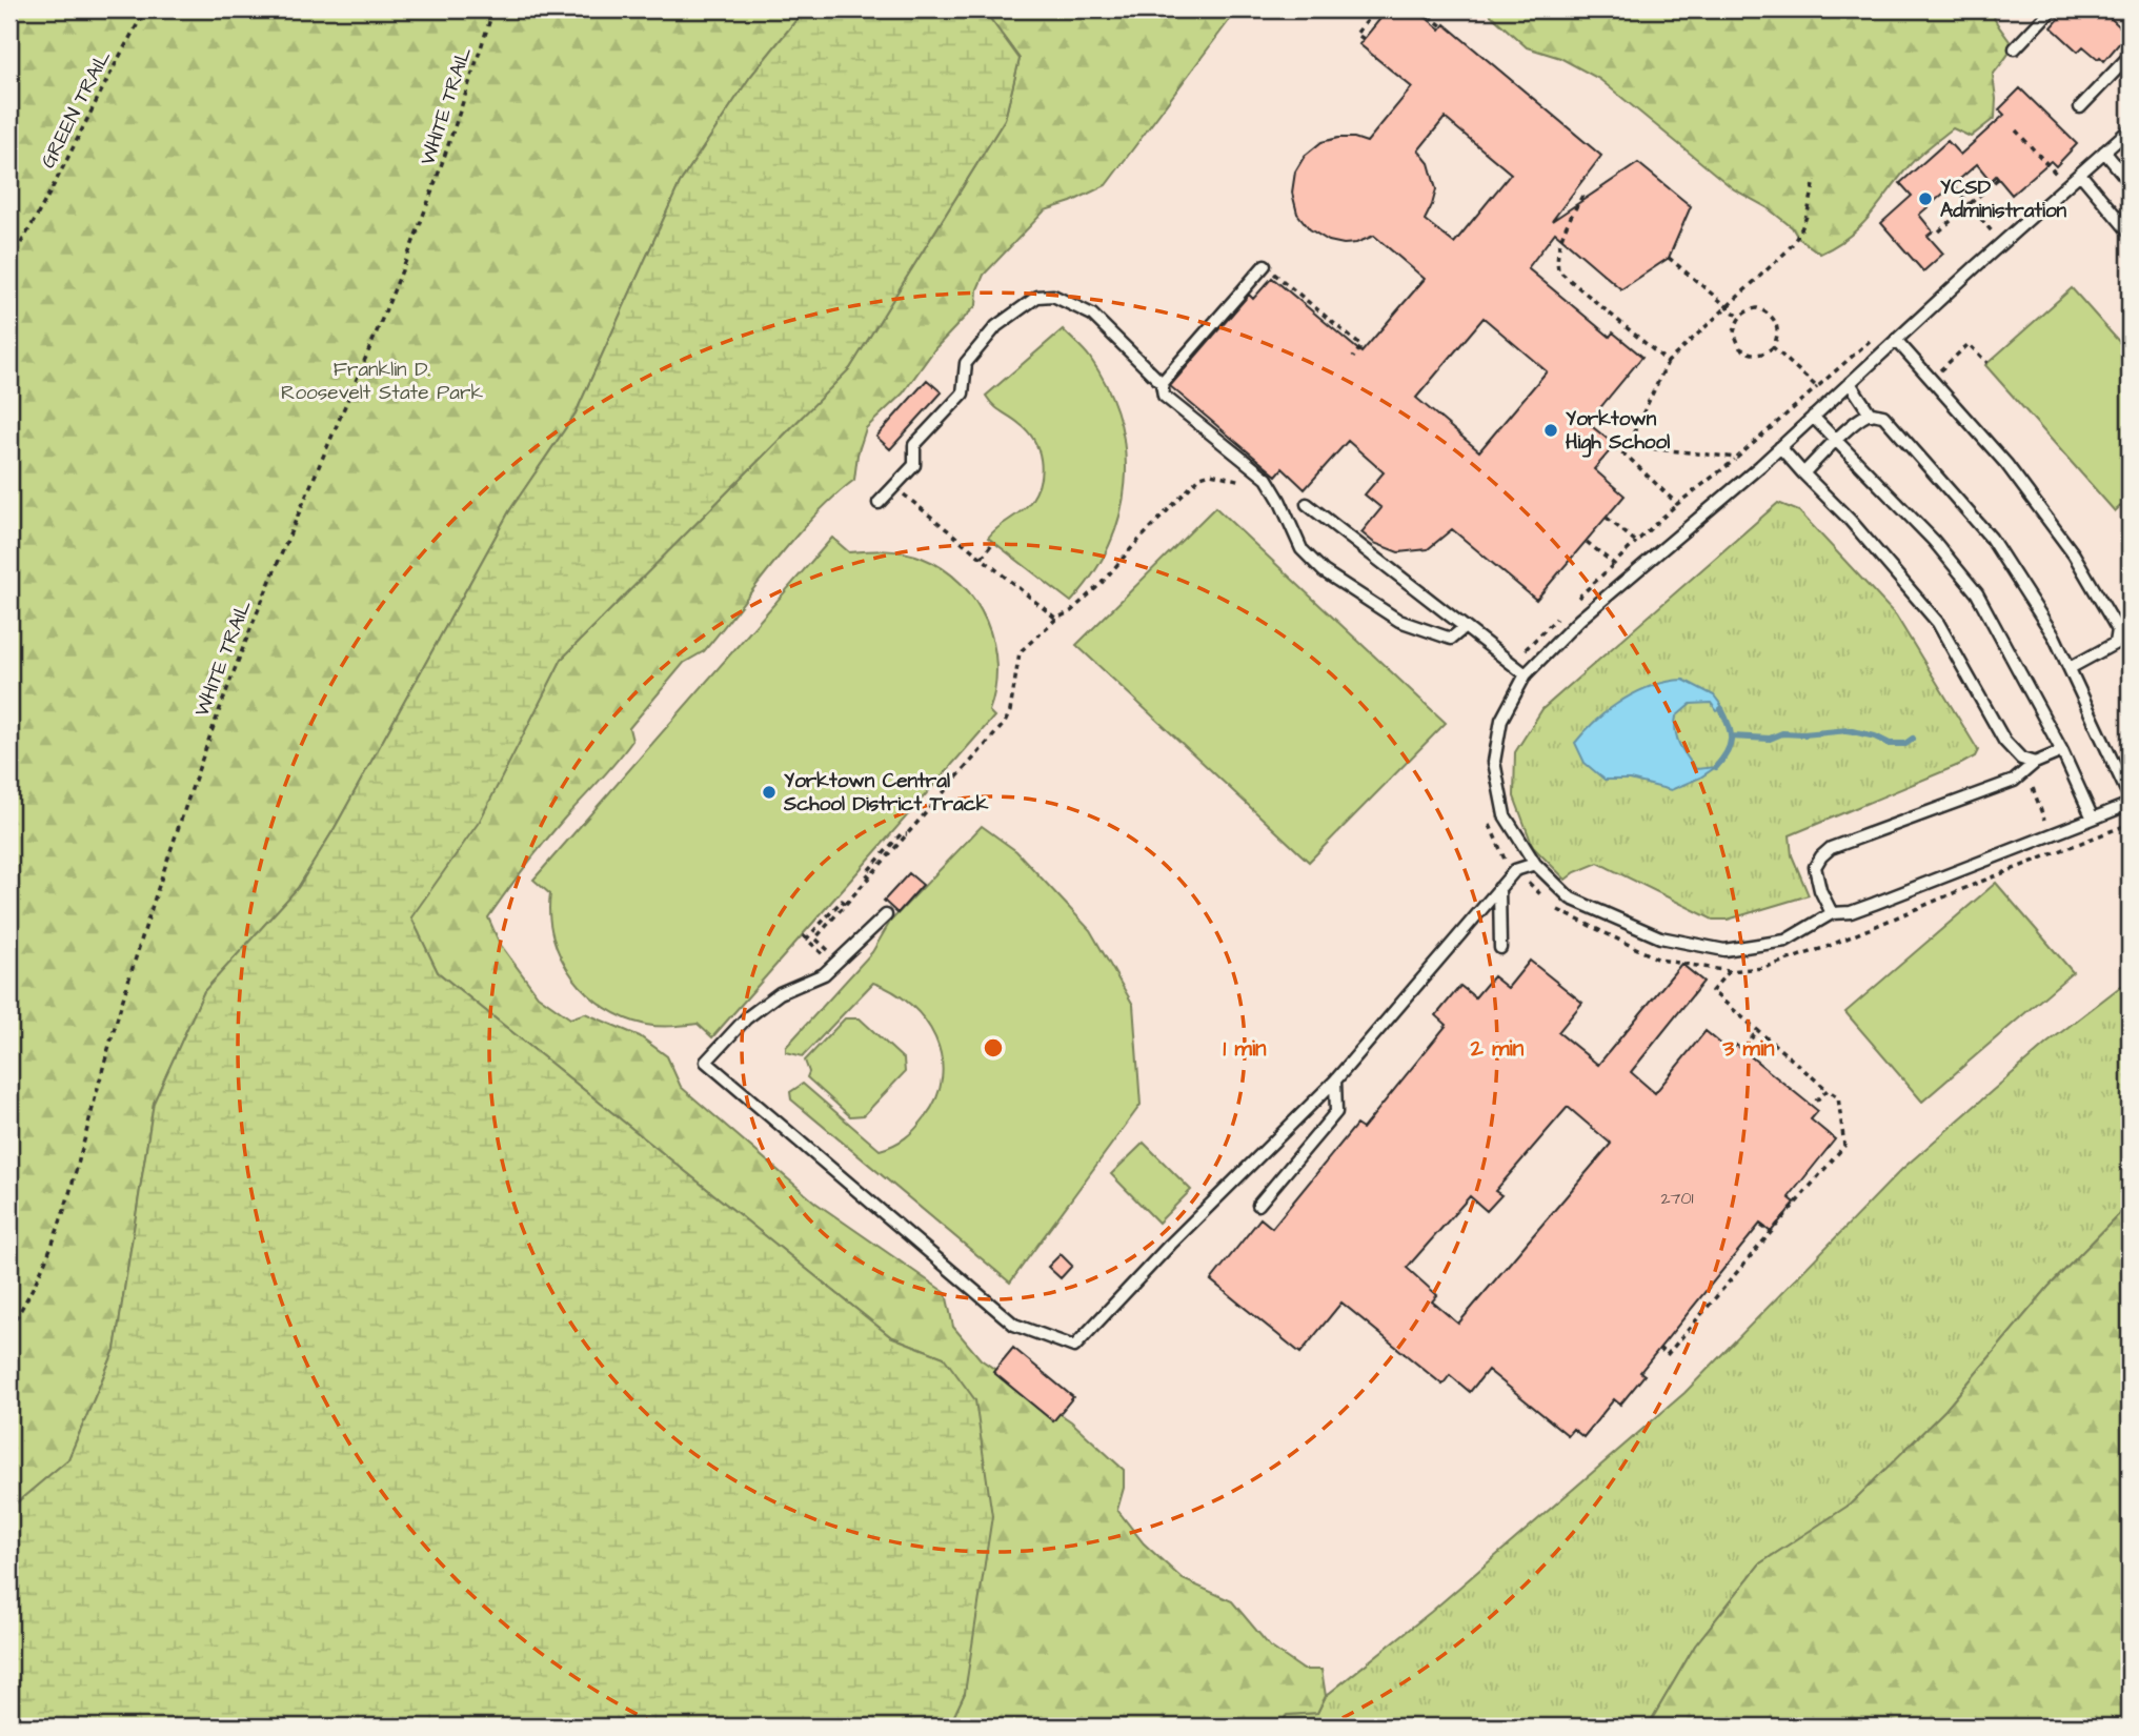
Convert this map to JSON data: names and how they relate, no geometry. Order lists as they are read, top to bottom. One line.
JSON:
{"streets":{"path":["WHITE TRAIL","GREEN TRAIL"]},"parks":["Franklin D. Roosevelt State Park"],"places":["YCSD Administration","Yorktown High School","Yorktown Central School District Track"],"house_numbers":["2701"],"rings":["1 min","2 min","3 min"]}
